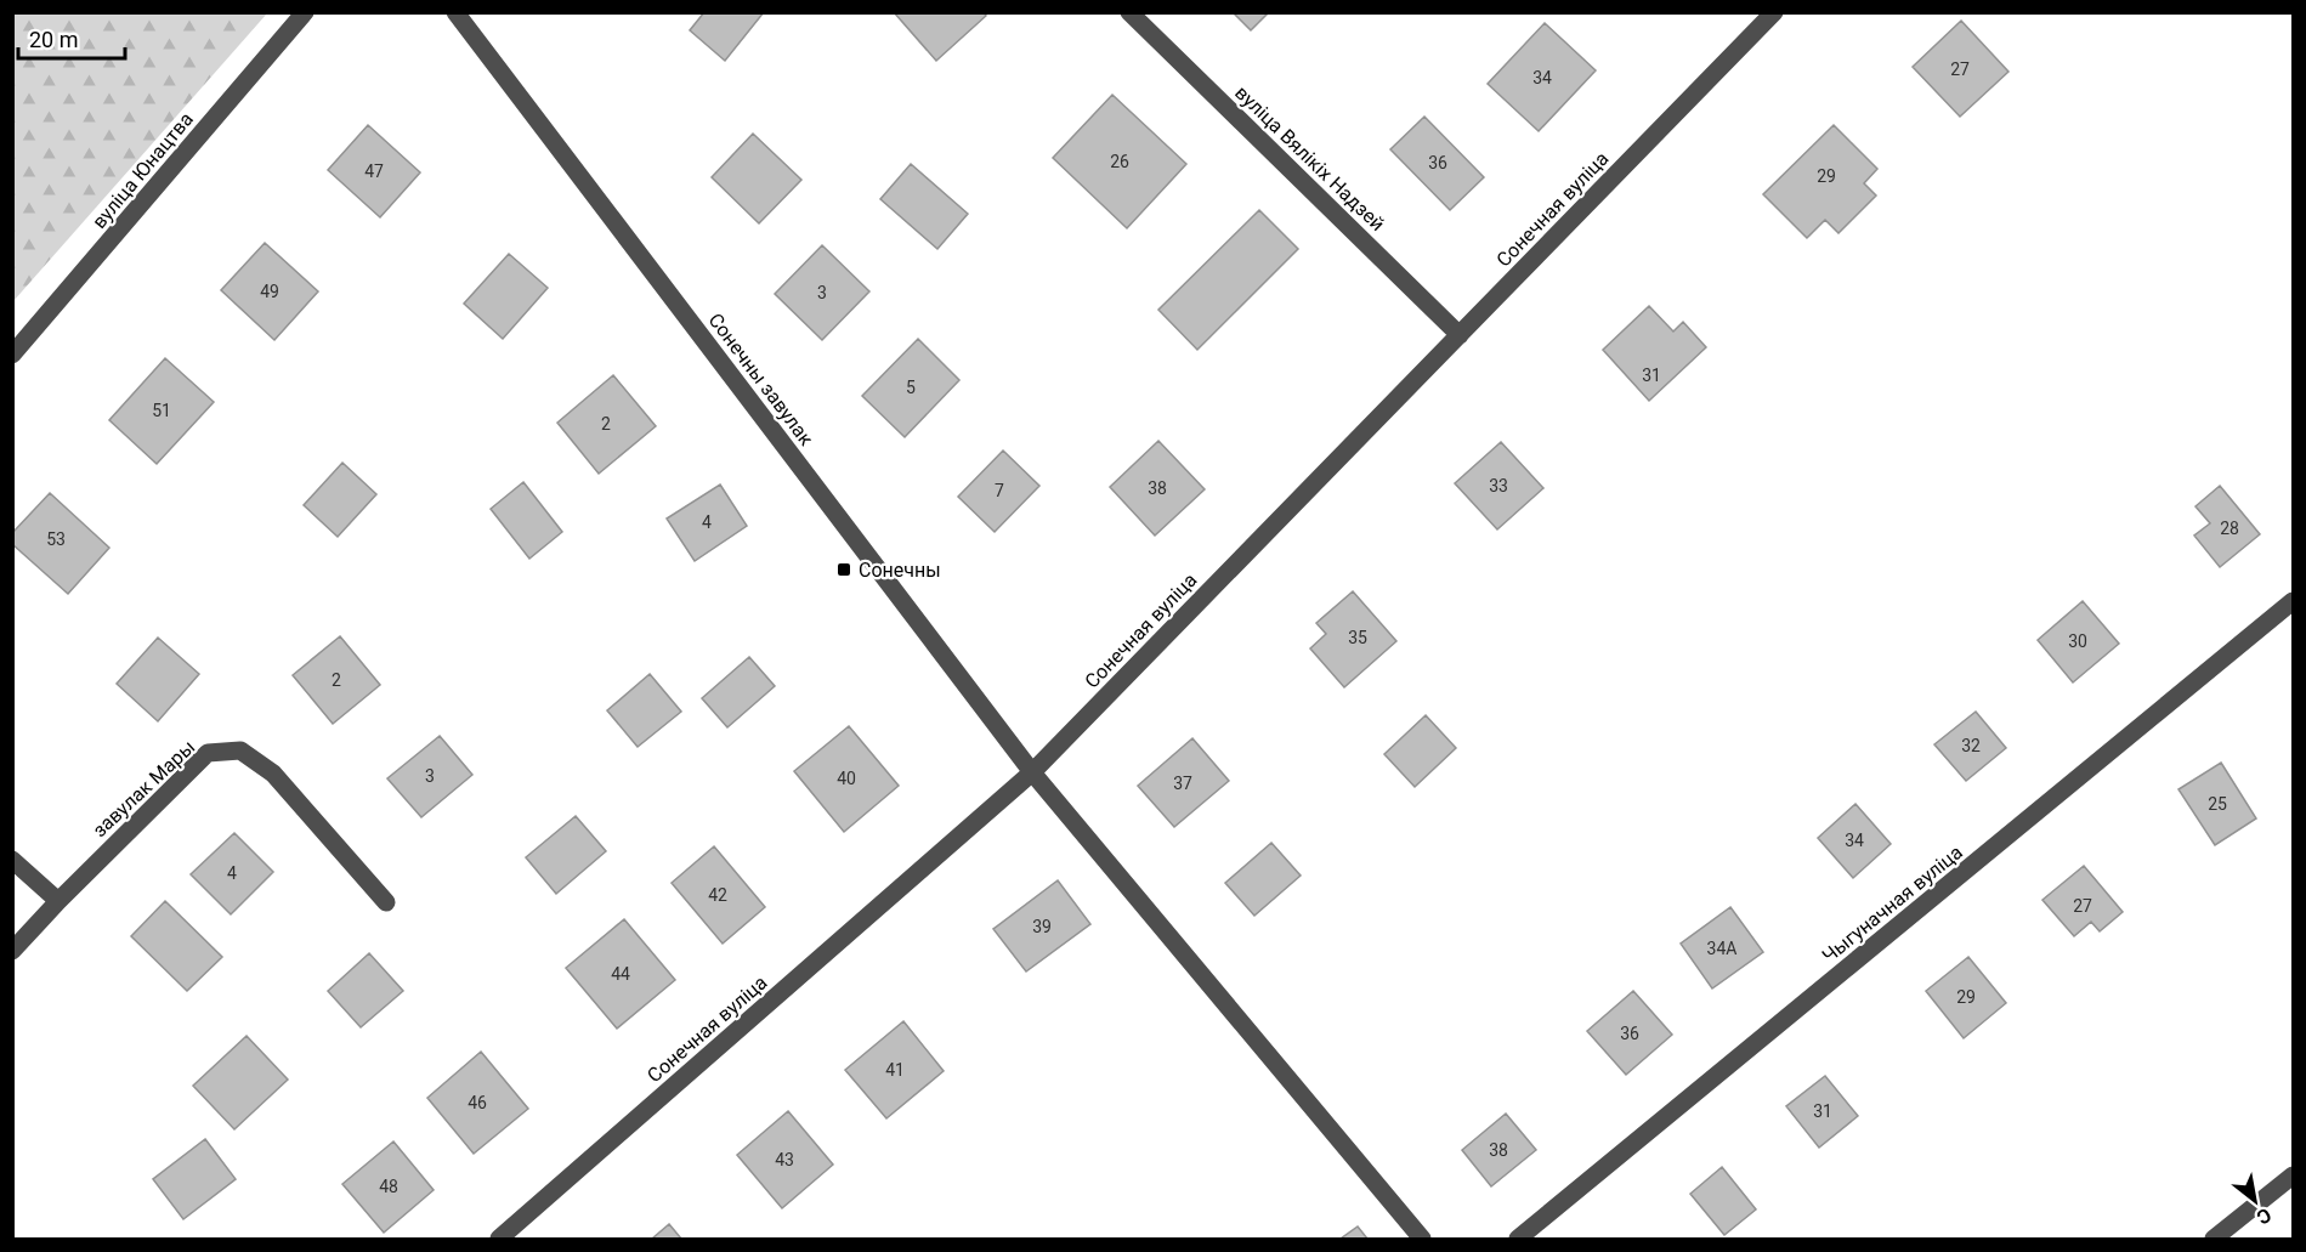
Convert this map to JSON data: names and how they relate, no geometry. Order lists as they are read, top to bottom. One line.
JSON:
{"streets":{"street":["вуліца Вялікіх Надзей","вуліца Юнацтва","Сонечная вуліца","Сонечны завулак","завулак Мары","Чыгуначная вуліца"]},"crossings":[["вуліца Вялікіх Надзей","Сонечная вуліца"],["Сонечная вуліца","Сонечны завулак"]],"places":{"transit":["Сонечны"]},"house_numbers":["27","34","26","36","47","29","49","3","31","5","51","2","33","38","7","4","28","53","35","30","2","32","3","40","37","25","34","4","42","27","39","34А","44","29","36","41","46","31","38","43","48"],"scale_bar":"20 m","north":"bottom right"}
